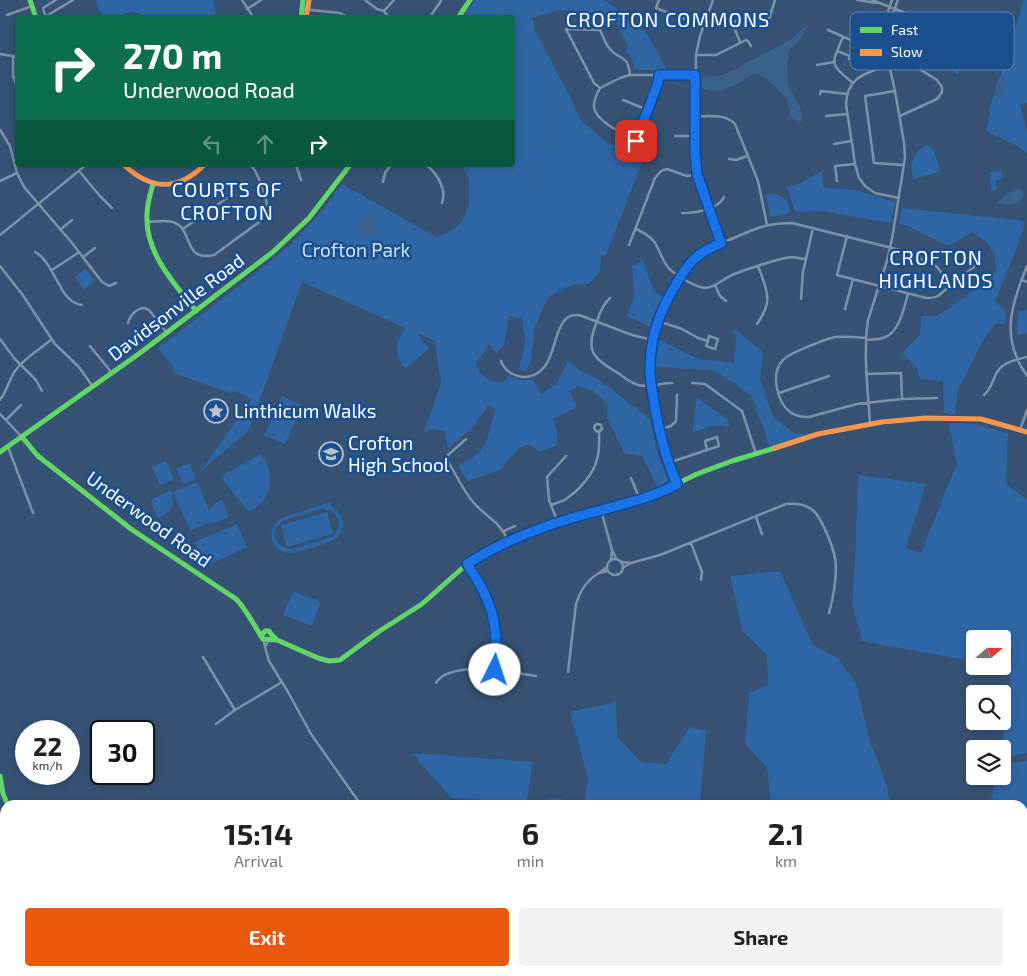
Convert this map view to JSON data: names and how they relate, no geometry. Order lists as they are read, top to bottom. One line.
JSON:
{"streets":{"street":["Davidsonville Road","Underwood Road"]},"crossings":[["Davidsonville Road","Underwood Road"]],"districts":["CROFTON COMMONS","COURTS OF CROFTON","CROFTON HIGHLANDS"],"parks":["Crofton Park"],"places":{"place":["Linthicum Walks"],"school or university":["Crofton High School"]},"legend":["Fast","Slow"],"north":"right","page":{"turn":["270 m","Underwood Road"],"speed":"22 km/h","limit":"30","eta":["15:14","Arrival","6","min","2.1","km"],"buttons":["Exit","Share"]}}
